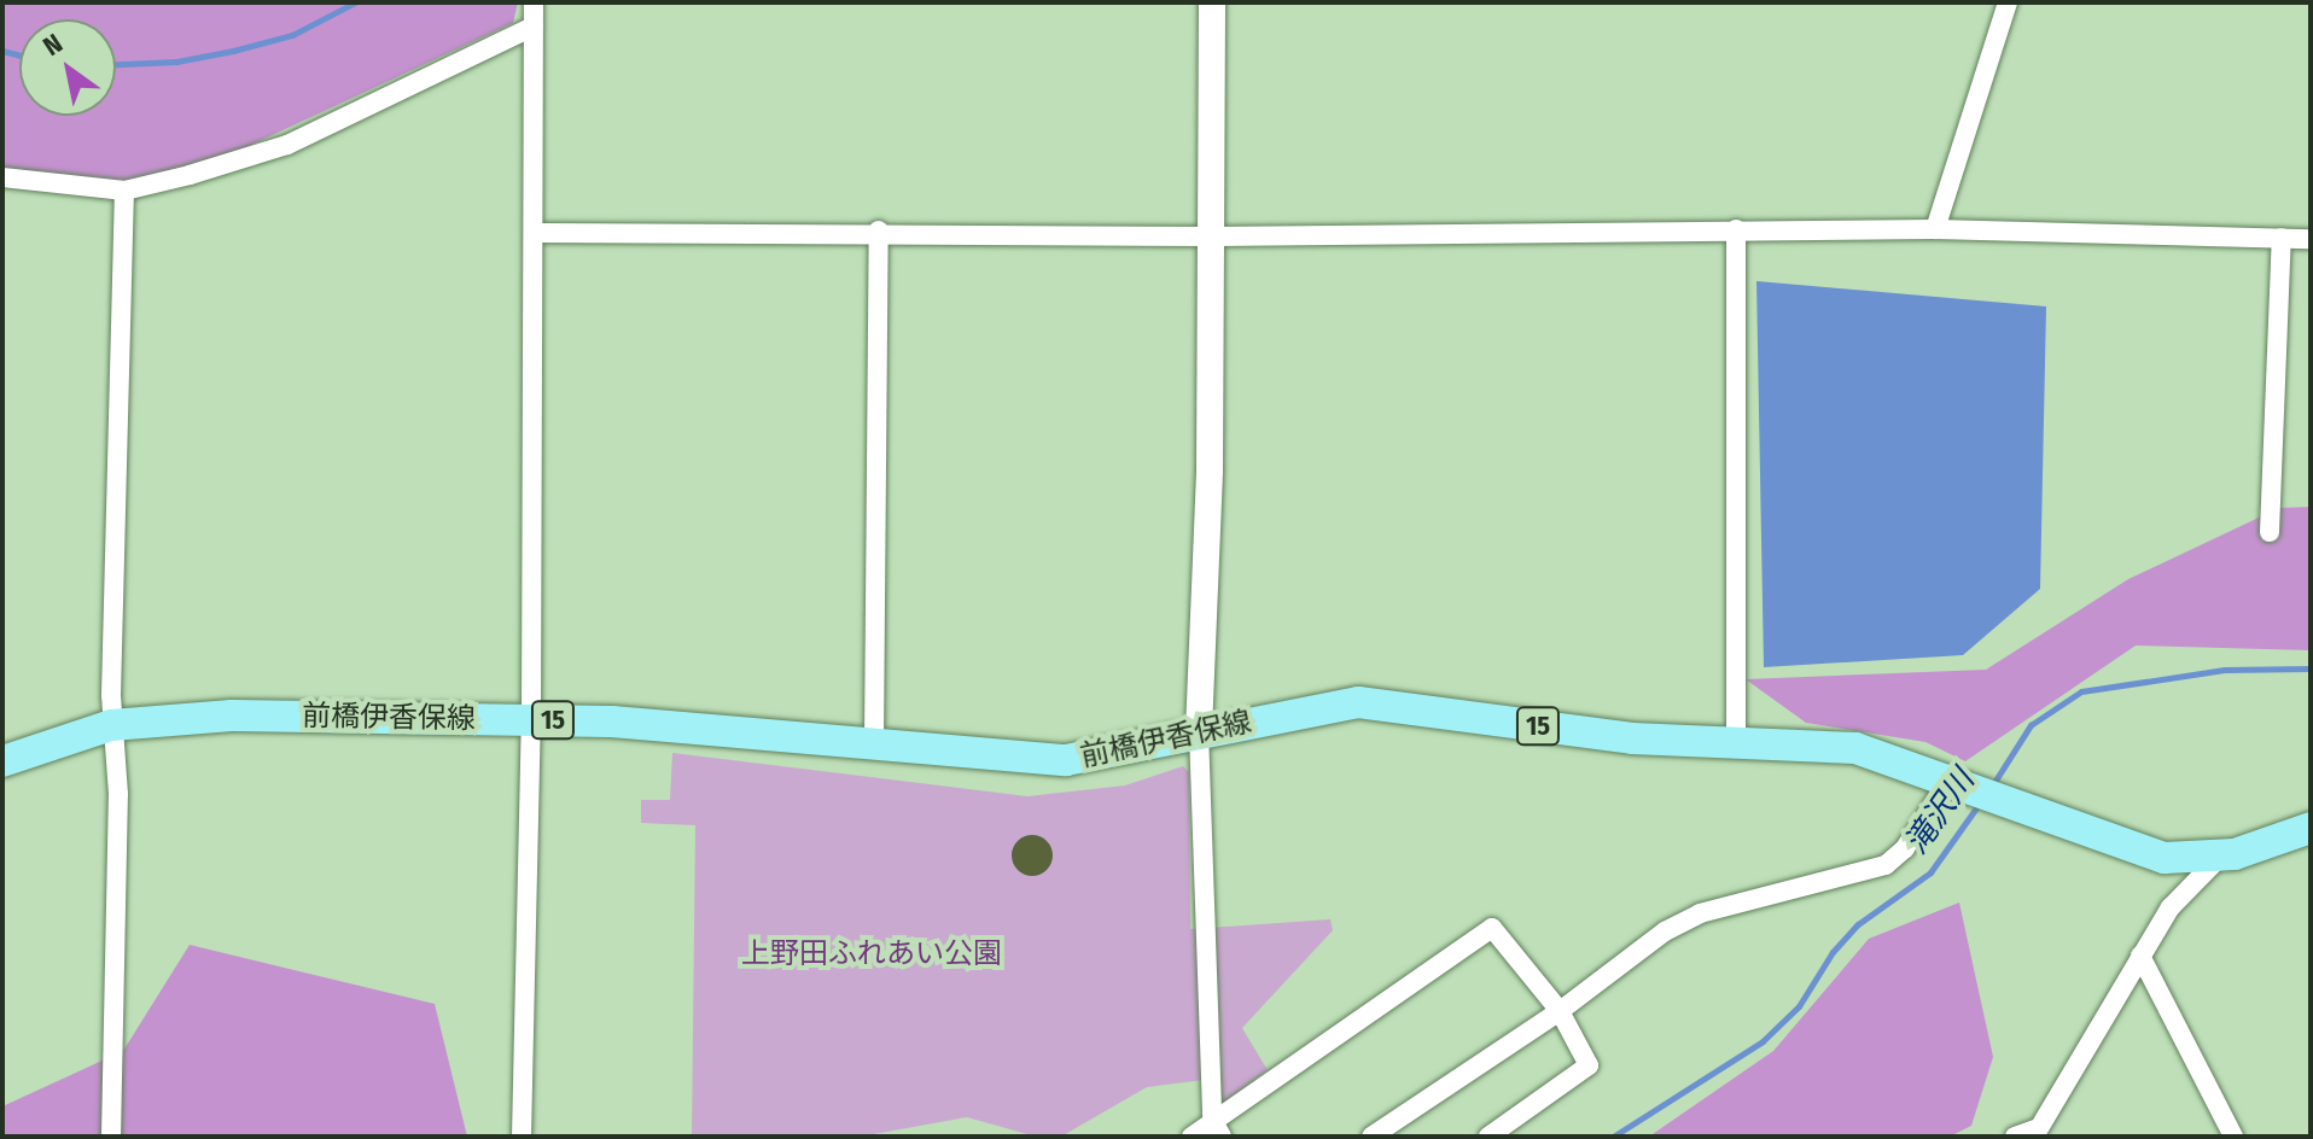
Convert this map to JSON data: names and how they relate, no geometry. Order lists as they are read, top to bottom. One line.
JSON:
{"streets":{"main road":["前橋伊香保線","15"]},"water":["滝沢川"],"parks":["上野田ふれあい公園"],"north":"top left"}
